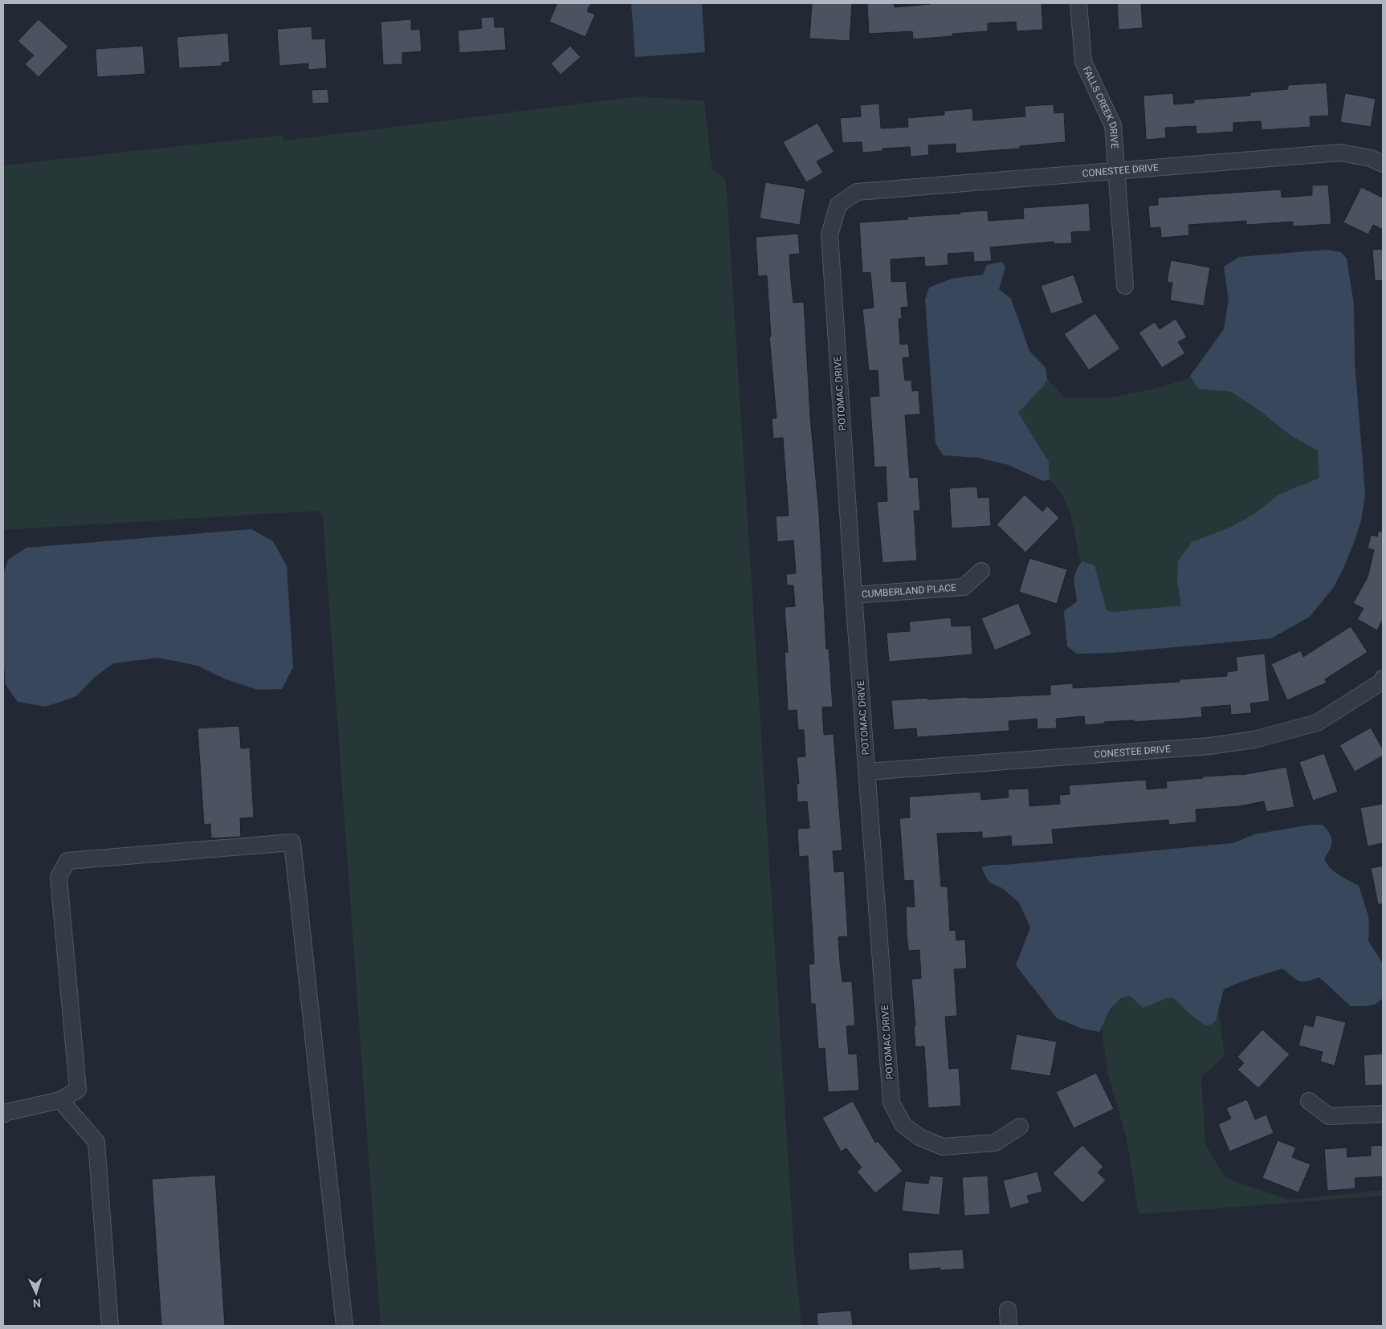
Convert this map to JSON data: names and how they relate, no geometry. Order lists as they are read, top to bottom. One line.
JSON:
{"streets":{"street":["FALLS CREEK DRIVE","CONESTEE DRIVE","POTOMAC DRIVE","CUMBERLAND PLACE"]},"crossings":[["FALLS CREEK DRIVE","CONESTEE DRIVE"],["CONESTEE DRIVE","POTOMAC DRIVE"],["POTOMAC DRIVE","CUMBERLAND PLACE"]],"north":"bottom"}
